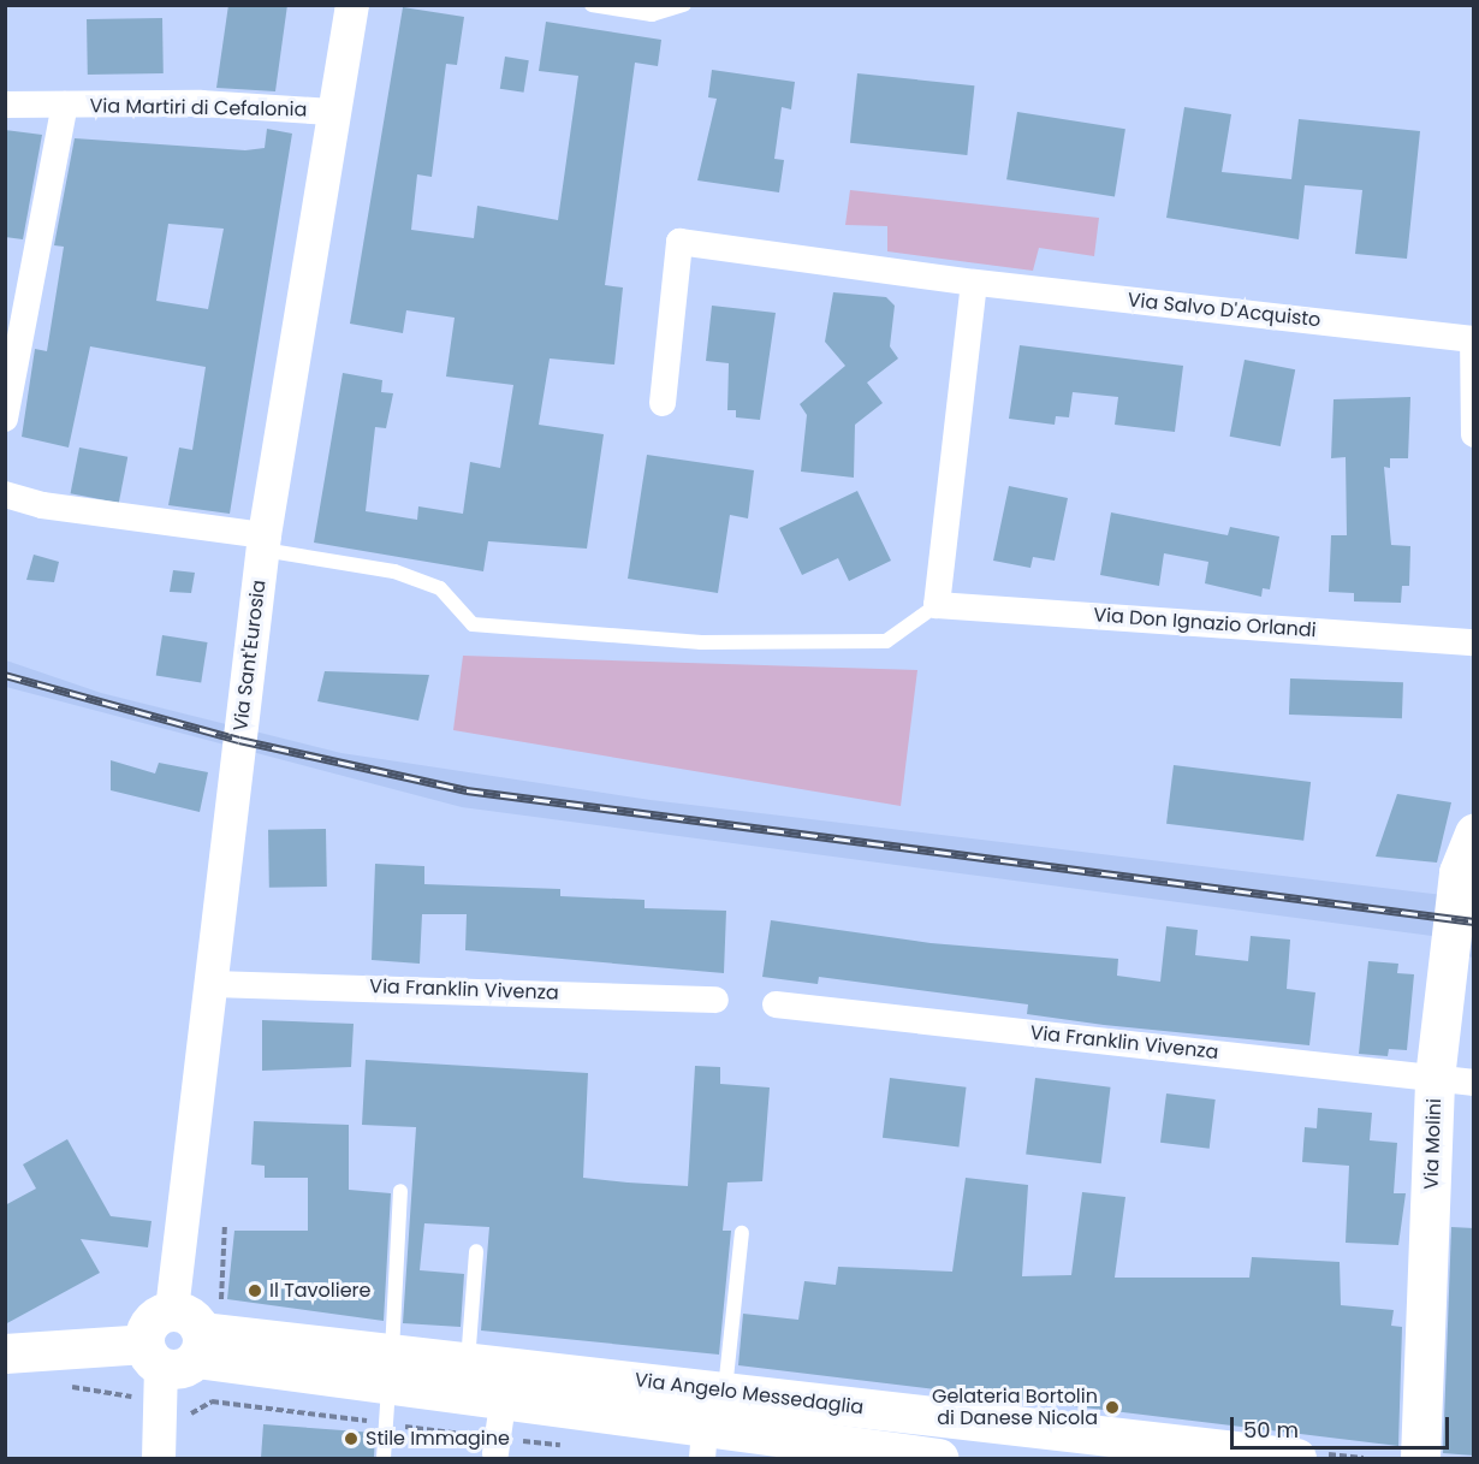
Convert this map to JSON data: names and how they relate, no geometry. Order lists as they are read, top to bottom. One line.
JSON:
{"streets":{"main road":["Via Molini","Via Angelo Messedaglia"],"street":["Via Martiri di Cefalonia","Via Salvo D'Acquisto","Via Don Ignazio Orlandi","Via Sant'Eurosia","Via Franklin Vivenza"]},"crossings":[["Via Martiri di Cefalonia","Via Sant'Eurosia"],["Via Sant'Eurosia","Via Franklin Vivenza"],["Via Sant'Eurosia","Via Angelo Messedaglia"],["Via Franklin Vivenza","Via Molini"]],"places":["Il Tavoliere","Gelateria Bortolin di Danese Nicola","Stile Immagine"],"scale_bar":"50 m"}
